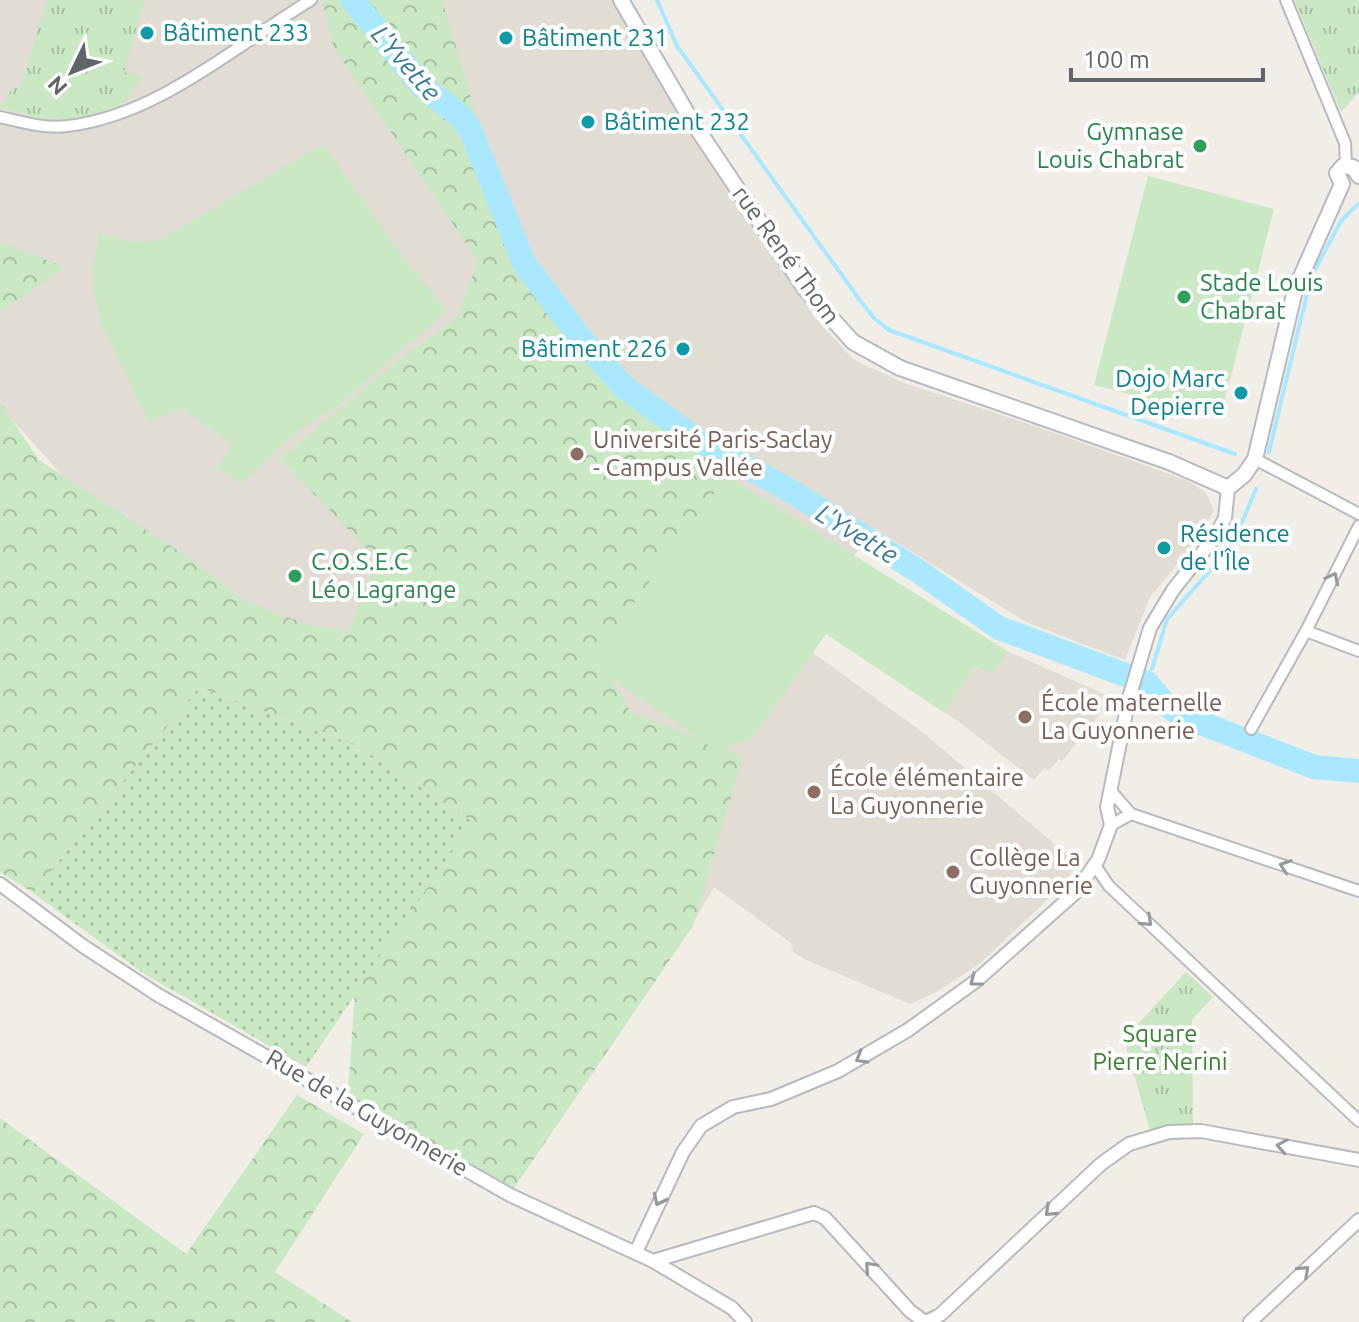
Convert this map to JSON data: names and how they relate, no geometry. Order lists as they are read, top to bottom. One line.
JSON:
{"streets":{"main road":["rue René Thom"],"street":["Rue de la Guyonnerie"]},"water":["L'Yvette"],"parks":["Square Pierre Nerini"],"places":["Bâtiment 233","Bâtiment 231","Bâtiment 232","Gymnase Louis Chabrat","Stade Louis Chabrat","Bâtiment 226","Dojo Marc Depierre","Université Paris-Saclay - Campus Vallée","Résidence de l'Île","C.O.S.E.C Léo Lagrange","École maternelle La Guyonnerie","École élémentaire La Guyonnerie","Collège La Guyonnerie"],"scale_bar":"100 m","north":"bottom left"}
